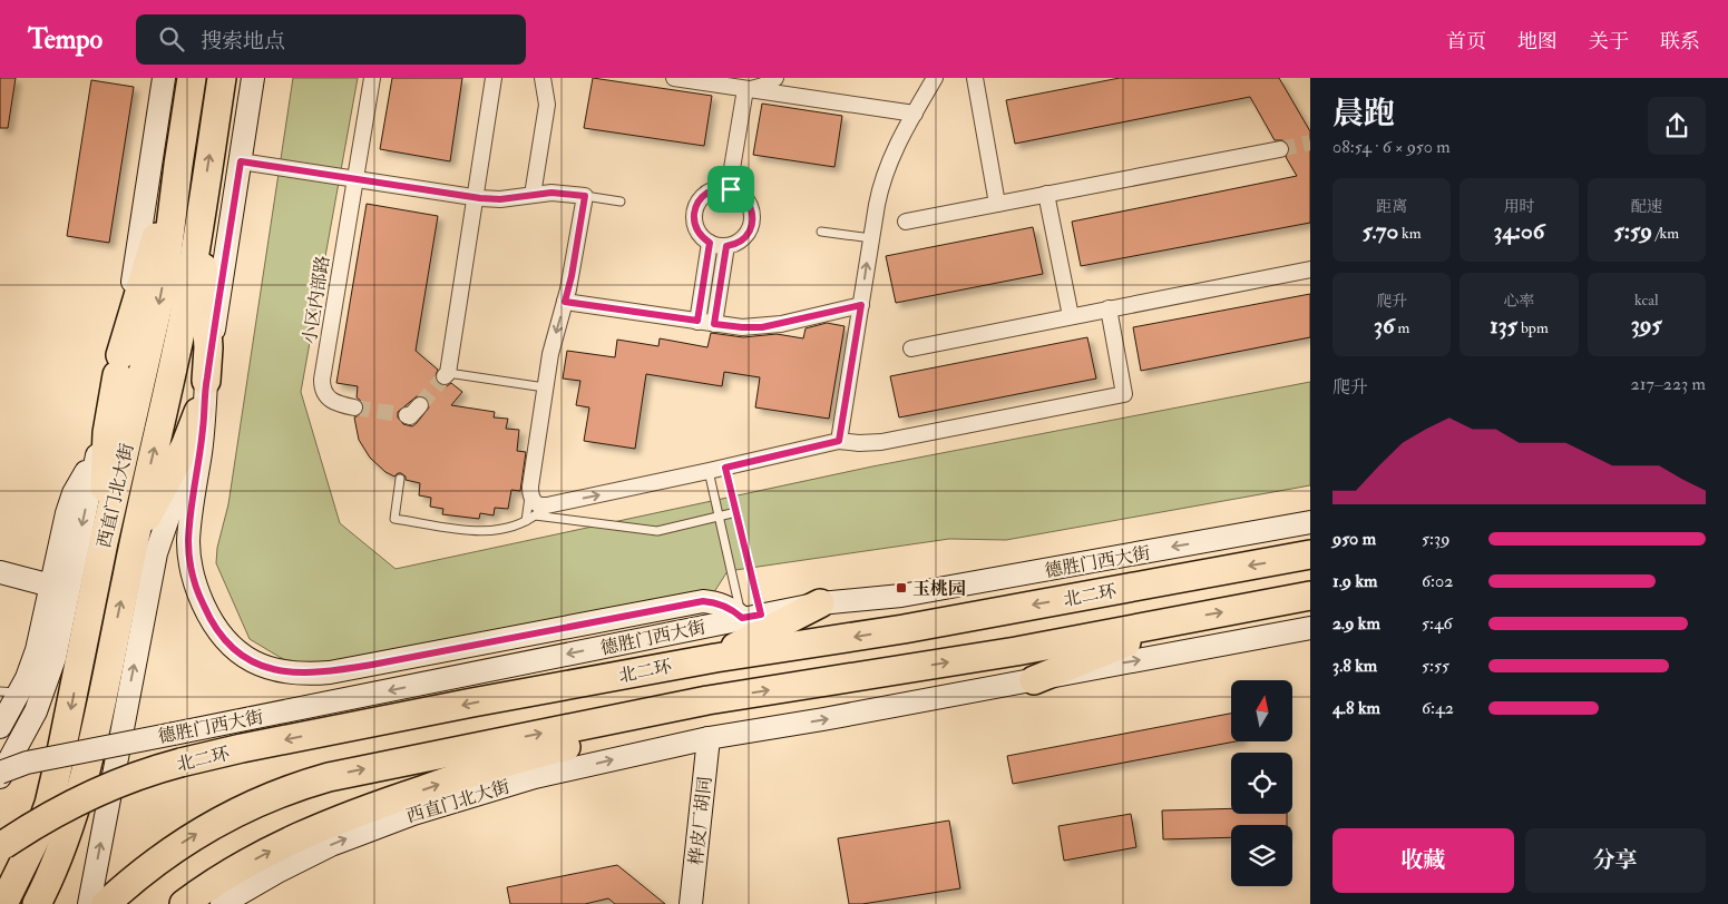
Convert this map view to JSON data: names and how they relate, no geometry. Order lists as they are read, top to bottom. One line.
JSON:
{"streets":{"highway":["西直门北大街","北二环"],"street":["小区内部路","德胜门西大街","桦皮厂胡同"]},"crossings":[["西直门北大街","桦皮厂胡同"]],"places":{"transit":["玉桃园"]},"north":"top","page":{"header":"Tempo","search":"搜索地点","nav":["首页","地图","关于","联系"],"heading":["晨跑","08:54 · 6 × 950 m"],"stats":[["距离","5.70 km"],["用时","34:06"],["配速","5:59 /km"],["爬升","36 m"],["心率","135 bpm"],["kcal","395"]],"chart":["爬升","217–223 m"],"list":[{"name":"950 m","note":"5:39"},{"name":"1.9 km","note":"6:02"},{"name":"2.9 km","note":"5:46"},{"name":"3.8 km","note":"5:55"},{"name":"4.8 km","note":"6:42"}],"buttons":["收藏","分享"]}}
